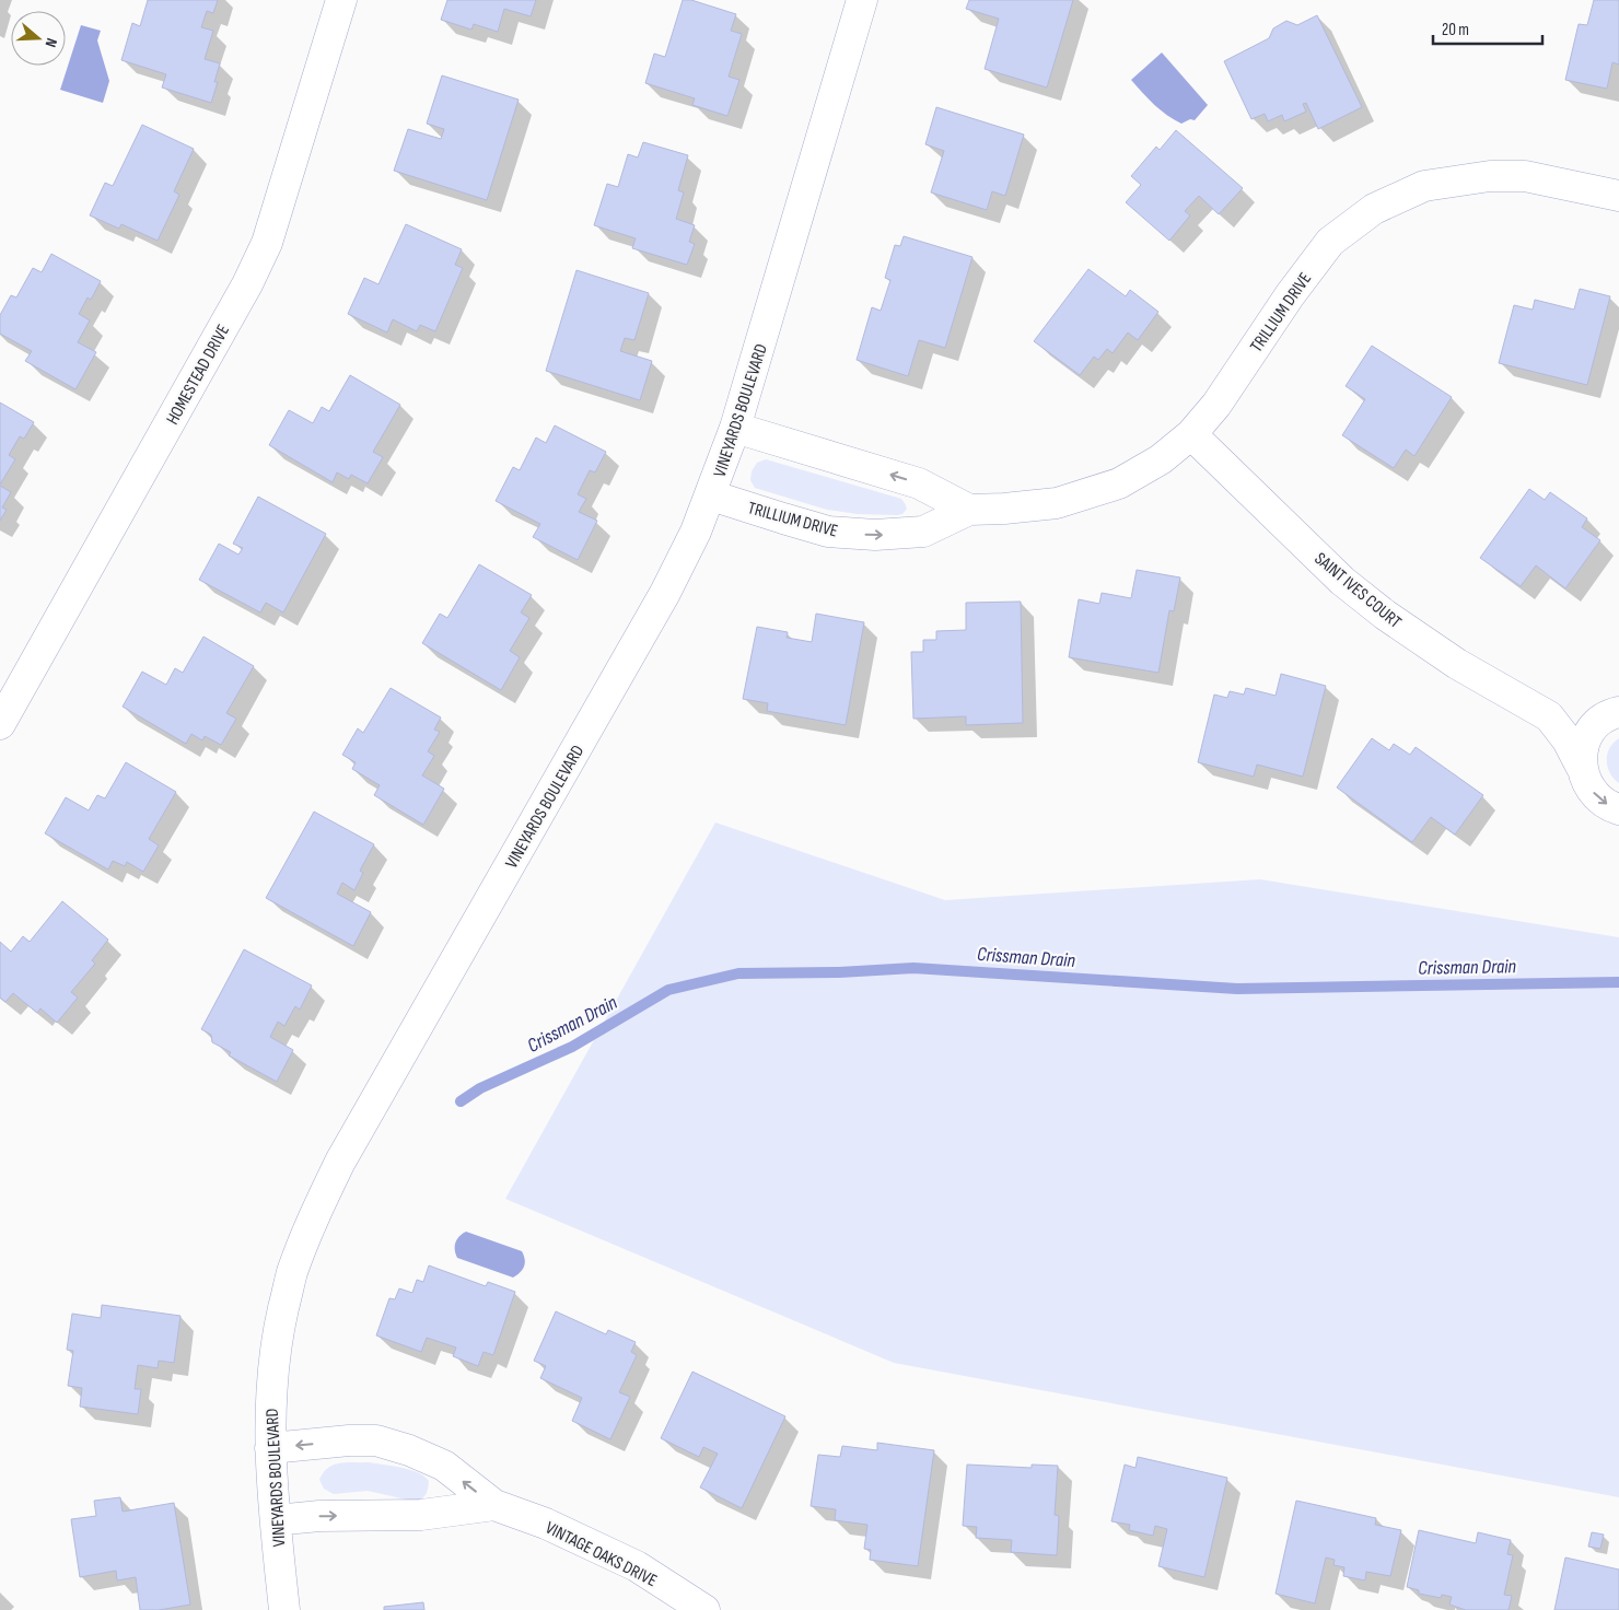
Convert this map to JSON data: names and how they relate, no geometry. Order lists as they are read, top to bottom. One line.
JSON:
{"streets":{"street":["TRILLIUM DRIVE","HOMESTEAD DRIVE","VINEYARDS BOULEVARD","SAINT IVES COURT","VINTAGE OAKS DRIVE"]},"crossings":[["TRILLIUM DRIVE","VINEYARDS BOULEVARD"],["TRILLIUM DRIVE","SAINT IVES COURT"],["VINEYARDS BOULEVARD","VINTAGE OAKS DRIVE"]],"water":["Crissman Drain"],"scale_bar":"20 m","north":"right"}
